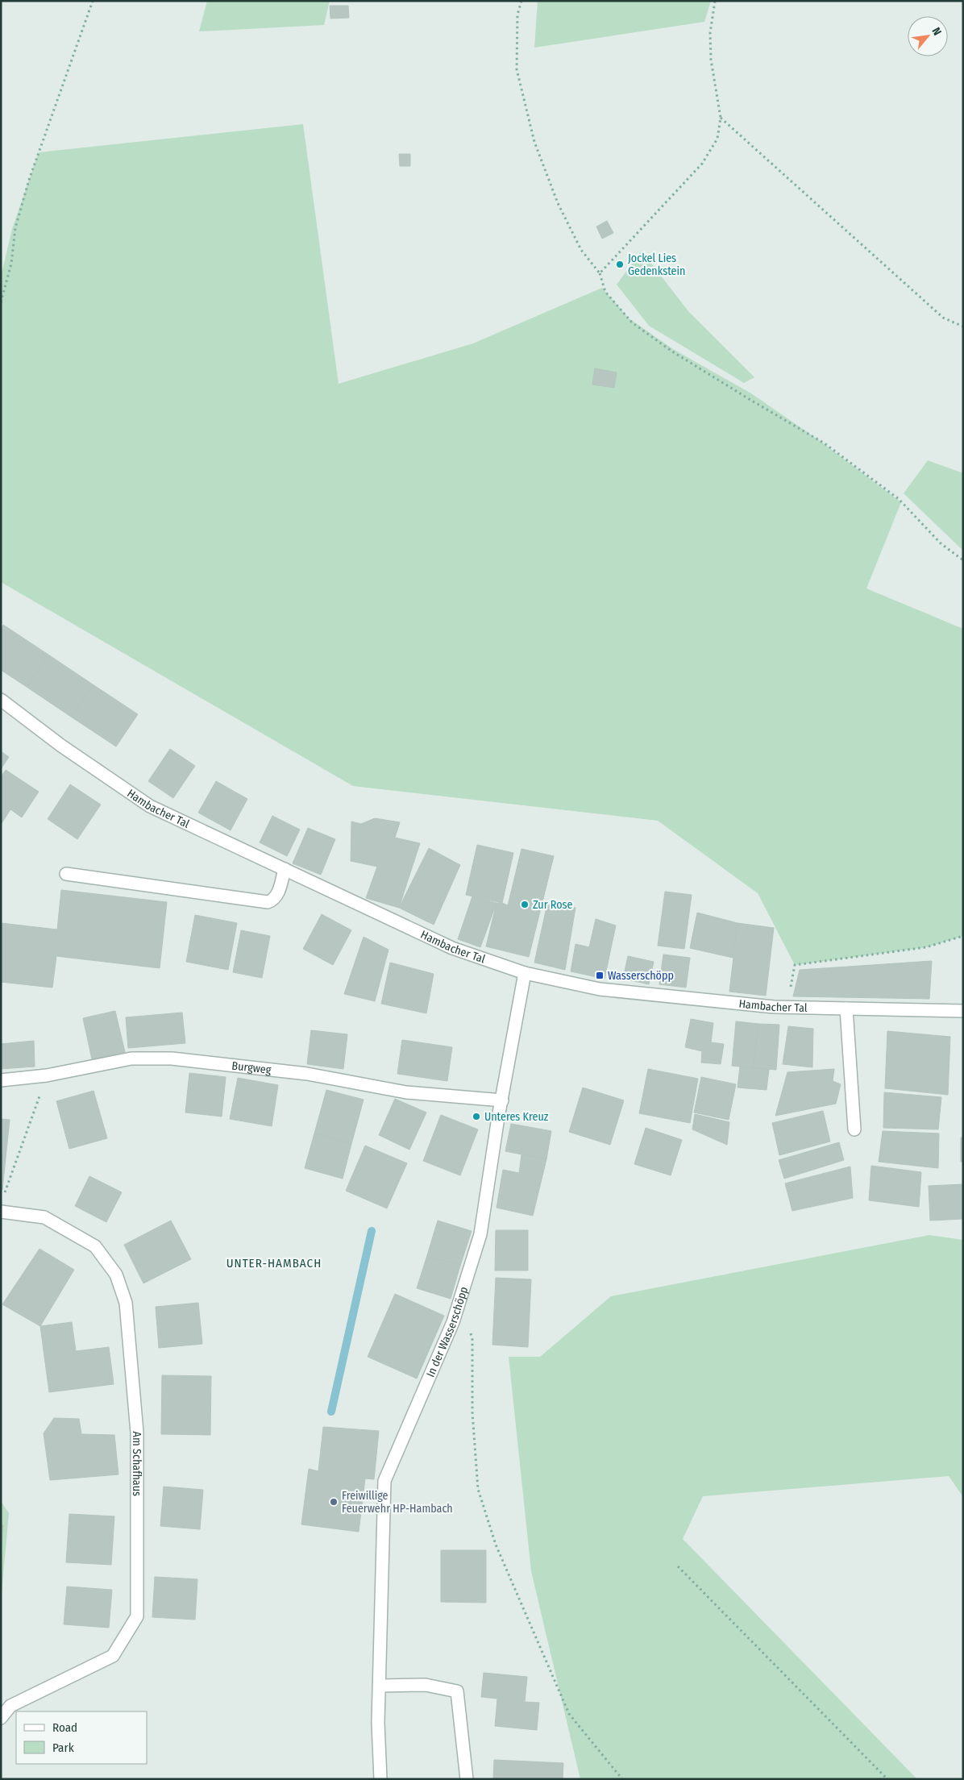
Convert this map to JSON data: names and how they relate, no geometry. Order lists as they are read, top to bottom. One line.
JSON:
{"streets":{"street":["Hambacher Tal","Burgweg","In der Wasserschöpp","Am Schafhaus"]},"crossings":[["Hambacher Tal","In der Wasserschöpp"],["Burgweg","In der Wasserschöpp"]],"districts":["UNTER-HAMBACH"],"places":{"other":["Jockel Lies Gedenkstein","Zur Rose","Unteres Kreuz","Freiwillige Feuerwehr HP-Hambach"],"transit":["Wasserschöpp"]},"legend":["Road","Park"],"north":"top right"}
